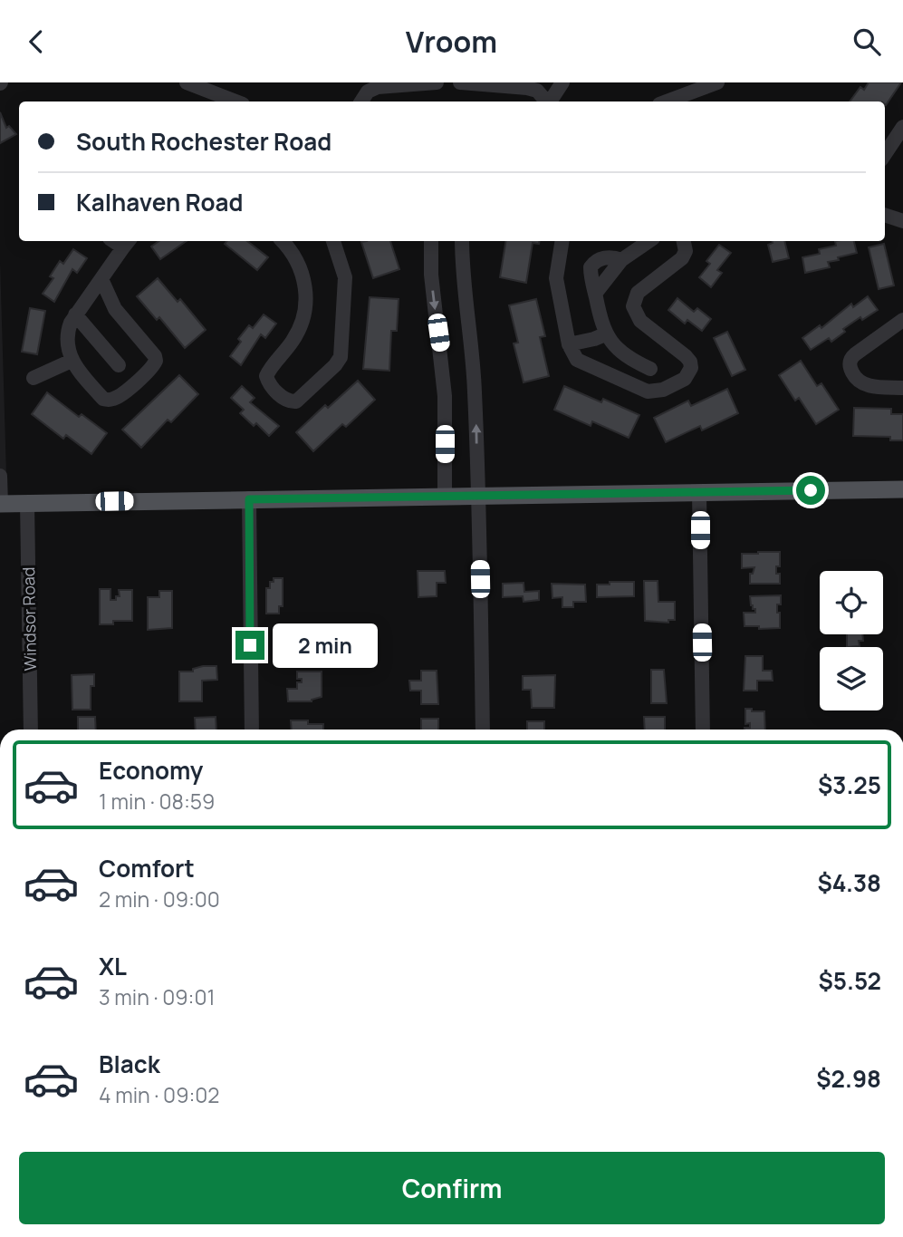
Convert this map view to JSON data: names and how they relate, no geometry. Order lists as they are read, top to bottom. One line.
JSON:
{"streets":{"street":["Windsor Road"]},"page":{"header":"Vroom","banner":["South Rochester Road","Kalhaven Road"],"bubble":"2 min","list":[{"name":"Economy","note":"1 min · 08:59","value":"$3.25"},{"name":"Comfort","note":"2 min · 09:00","value":"$4.38"},{"name":"XL","note":"3 min · 09:01","value":"$5.52"},{"name":"Black","note":"4 min · 09:02","value":"$2.98"}],"buttons":"Confirm"}}
